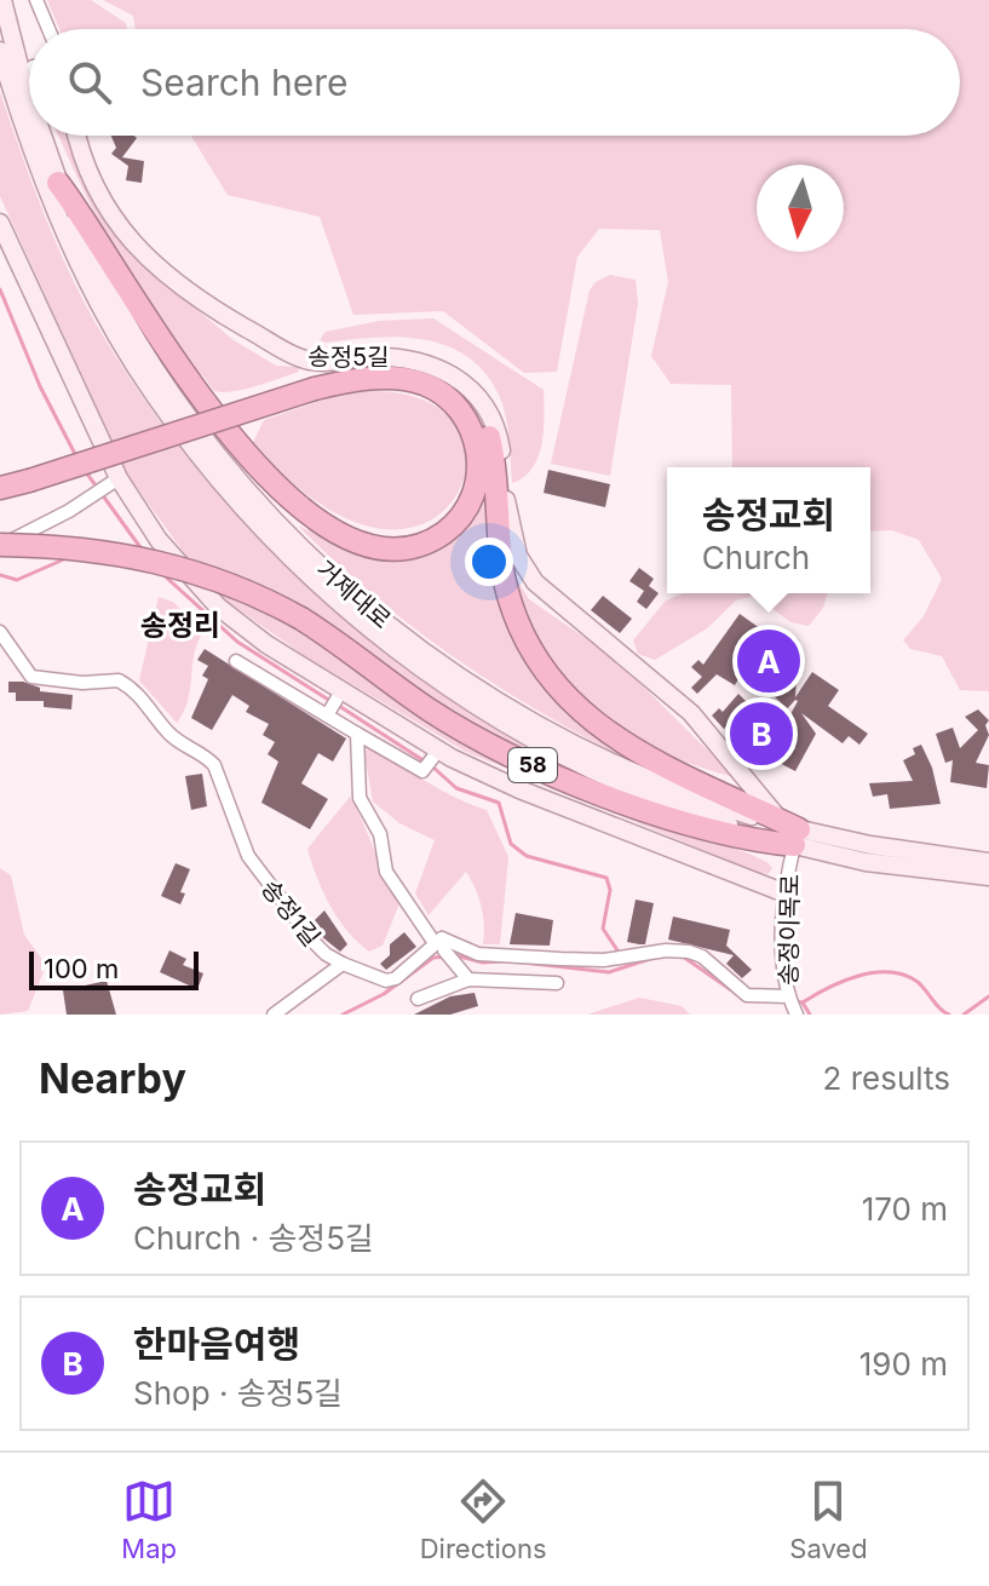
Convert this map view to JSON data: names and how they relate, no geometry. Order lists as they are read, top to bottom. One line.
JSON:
{"streets":{"highway":["58"],"street":["송정5길","거제대로","송정1길","송정이목로"]},"crossings":[["송정5길","거제대로"],["송정5길","58"],["송정5길","송정이목로"],["거제대로","58"],["거제대로","송정이목로"],["58","송정이목로"]],"districts":["송정리"],"scale_bar":"100 m","north":"bottom","page":{"search":"Search here","popup":["송정교회","Church"],"pins":["A","B"],"scale":"100 m","heading":["Nearby","2 results"],"list":[{"mark":"A","name":"송정교회","note":"Church · 송정5길","value":"170 m"},{"mark":"B","name":"한마음여행","note":"Shop · 송정5길","value":"190 m"}],"nav":["Map","Directions","Saved"]}}
